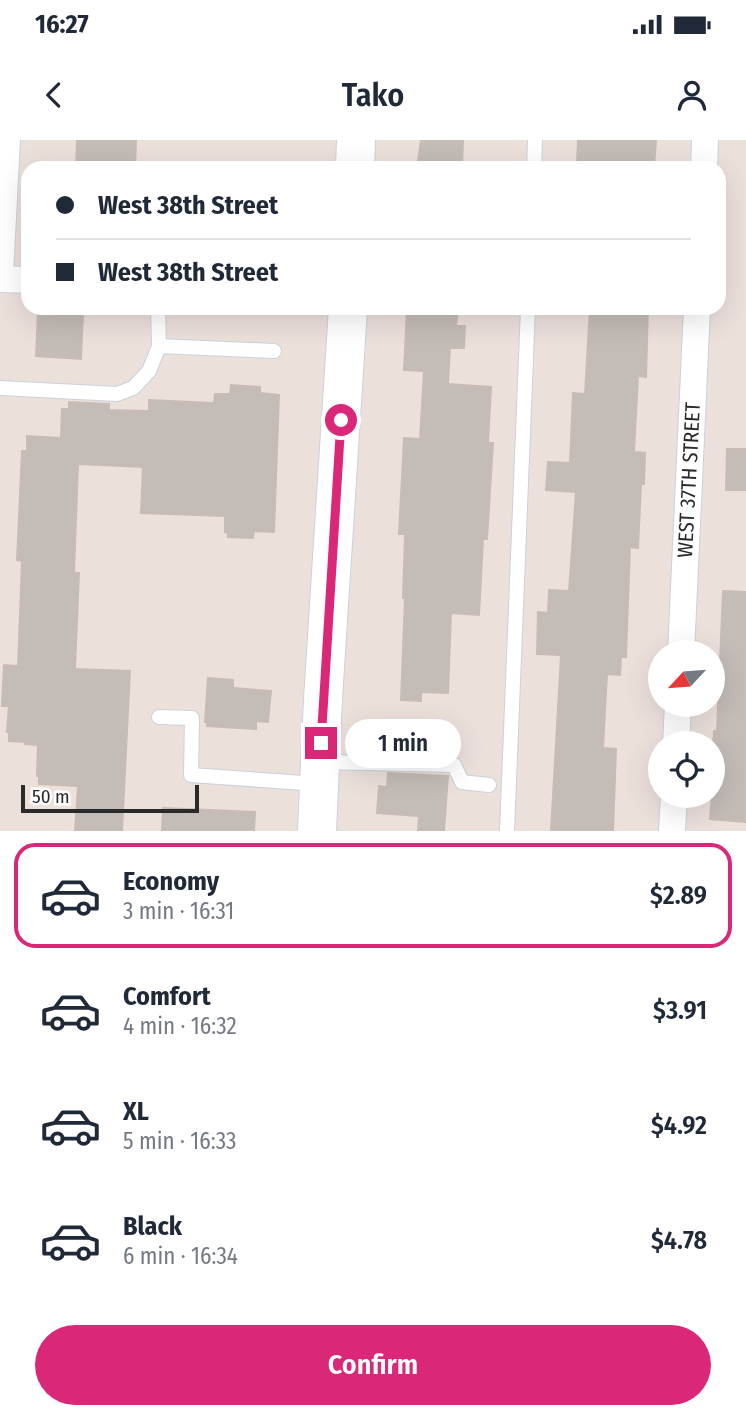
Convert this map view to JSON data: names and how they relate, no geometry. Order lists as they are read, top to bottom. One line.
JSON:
{"streets":{"street":["WEST 37TH STREET"]},"scale_bar":"50 m","north":"bottom left","page":{"status":"16:27","header":"Tako","banner":["West 38th Street","West 38th Street"],"bubble":"1 min","scale":"50 m","list":[{"name":"Economy","note":"3 min · 16:31","value":"$2.89"},{"name":"Comfort","note":"4 min · 16:32","value":"$3.91"},{"name":"XL","note":"5 min · 16:33","value":"$4.92"},{"name":"Black","note":"6 min · 16:34","value":"$4.78"}],"buttons":"Confirm"}}
